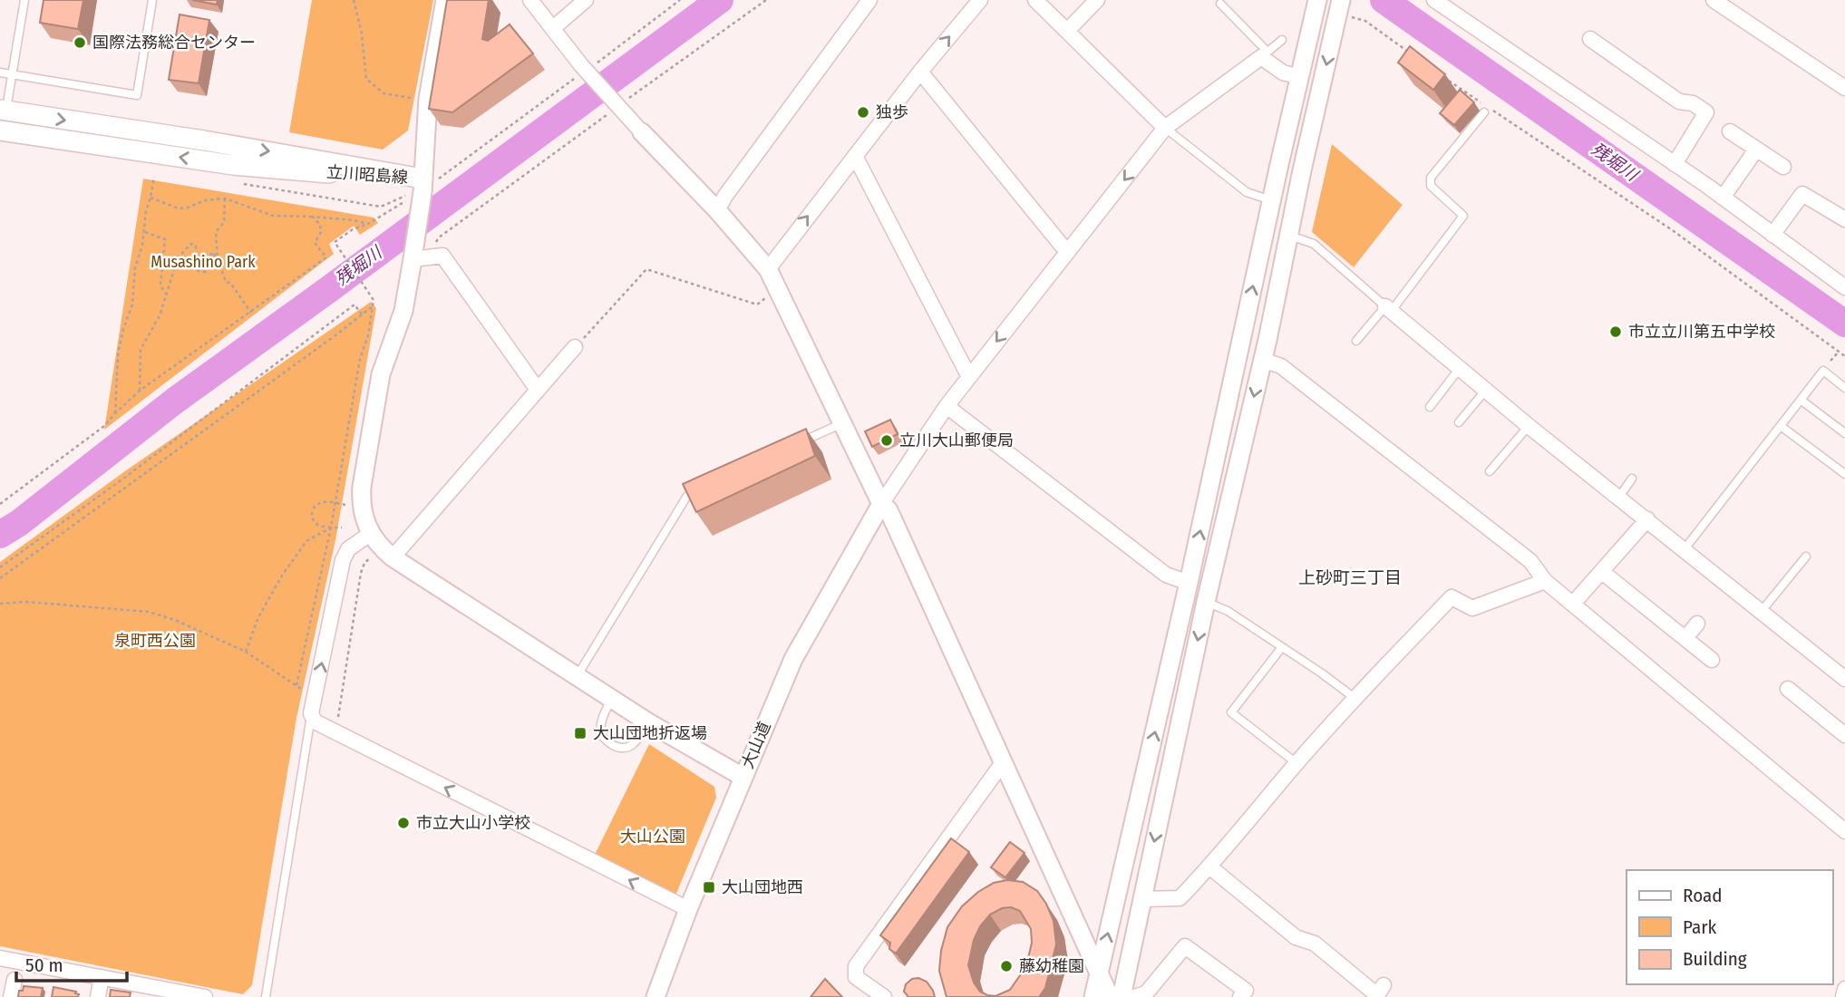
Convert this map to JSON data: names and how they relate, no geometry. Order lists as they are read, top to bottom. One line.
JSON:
{"streets":{"main road":["立川昭島線"],"street":["大山道"]},"districts":["上砂町三丁目"],"water":["残堀川"],"parks":["Musashino Park","泉町西公園","大山公園"],"places":{"other":["国際法務総合センター","独歩","市立立川第五中学校","立川大山郵便局","市立大山小学校","藤幼稚園"],"transit":["大山団地折返場","大山団地西"]},"legend":["Road","Park","Building"],"scale_bar":"50 m"}
